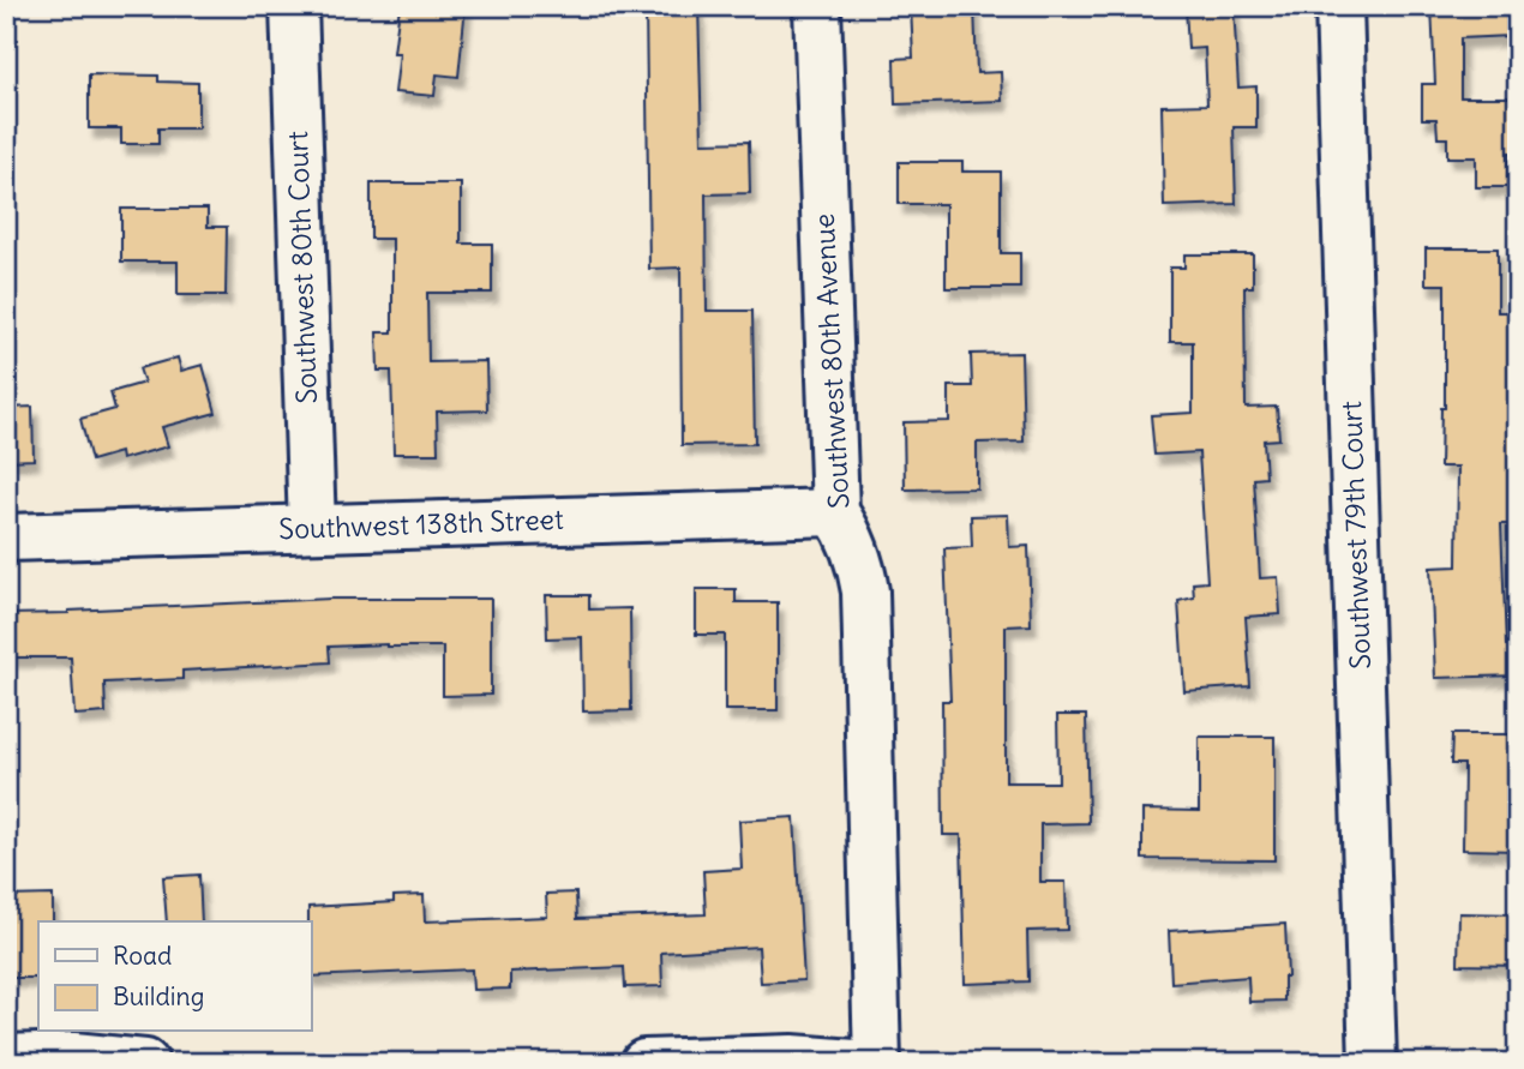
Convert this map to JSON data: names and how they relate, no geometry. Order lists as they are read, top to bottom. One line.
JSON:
{"streets":{"street":["Southwest 80th Court","Southwest 80th Avenue","Southwest 138th Street","Southwest 79th Court"]},"crossings":[["Southwest 80th Court","Southwest 138th Street"],["Southwest 80th Avenue","Southwest 138th Street"]],"legend":["Road","Building"]}
